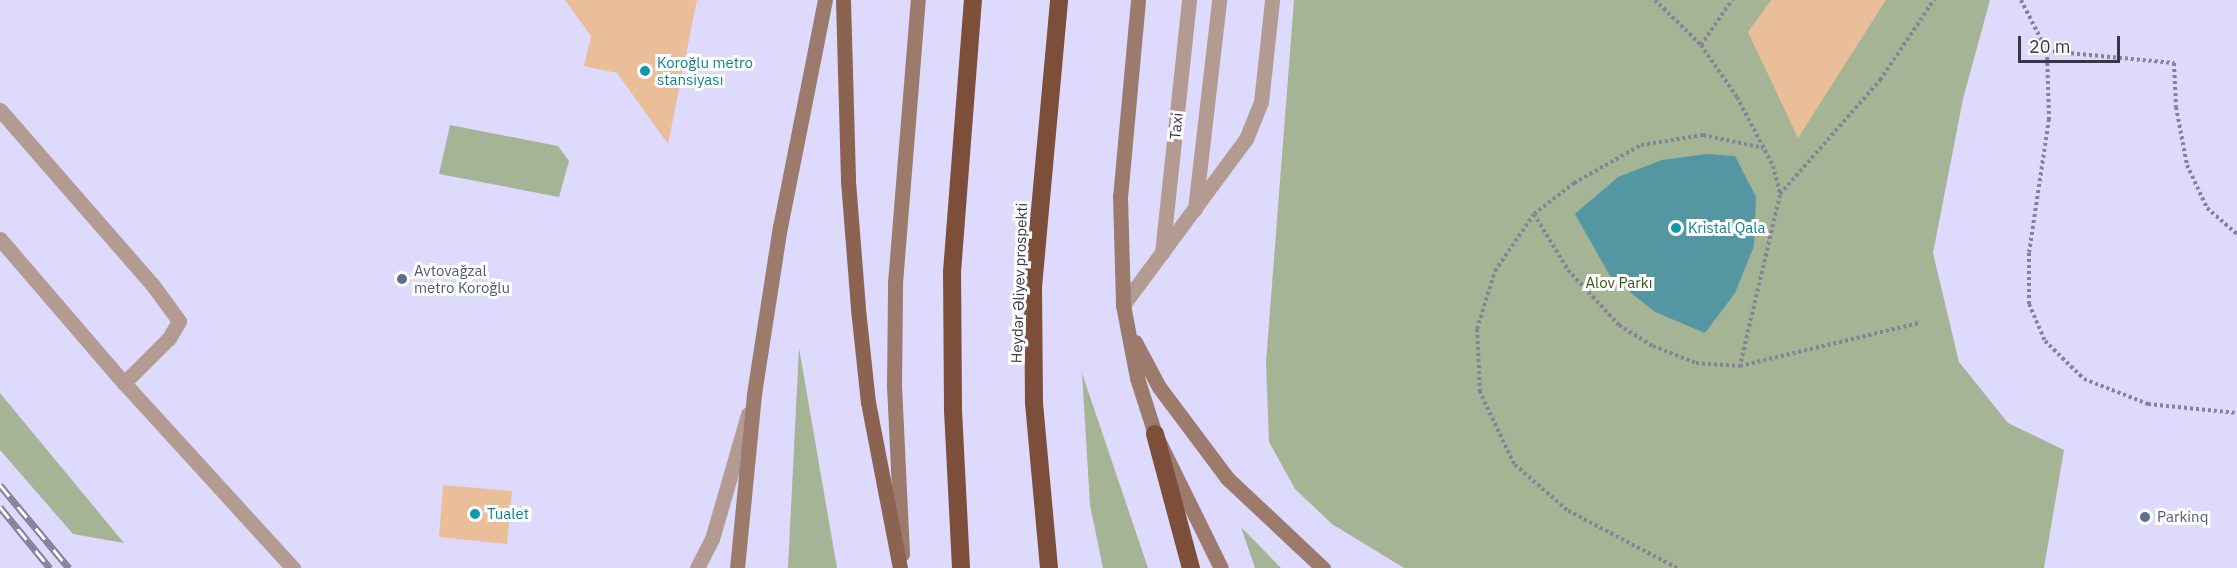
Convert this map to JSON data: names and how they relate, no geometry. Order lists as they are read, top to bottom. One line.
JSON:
{"streets":{"highway":["Heydər Əliyev prospekti"],"street":["Taxi"]},"parks":["Alov Parkı"],"places":["Koroğlu metro stansiyası","Kristal Qala","Avtovağzal metro Koroğlu","Tualet","Parkinq"],"scale_bar":"20 m"}
